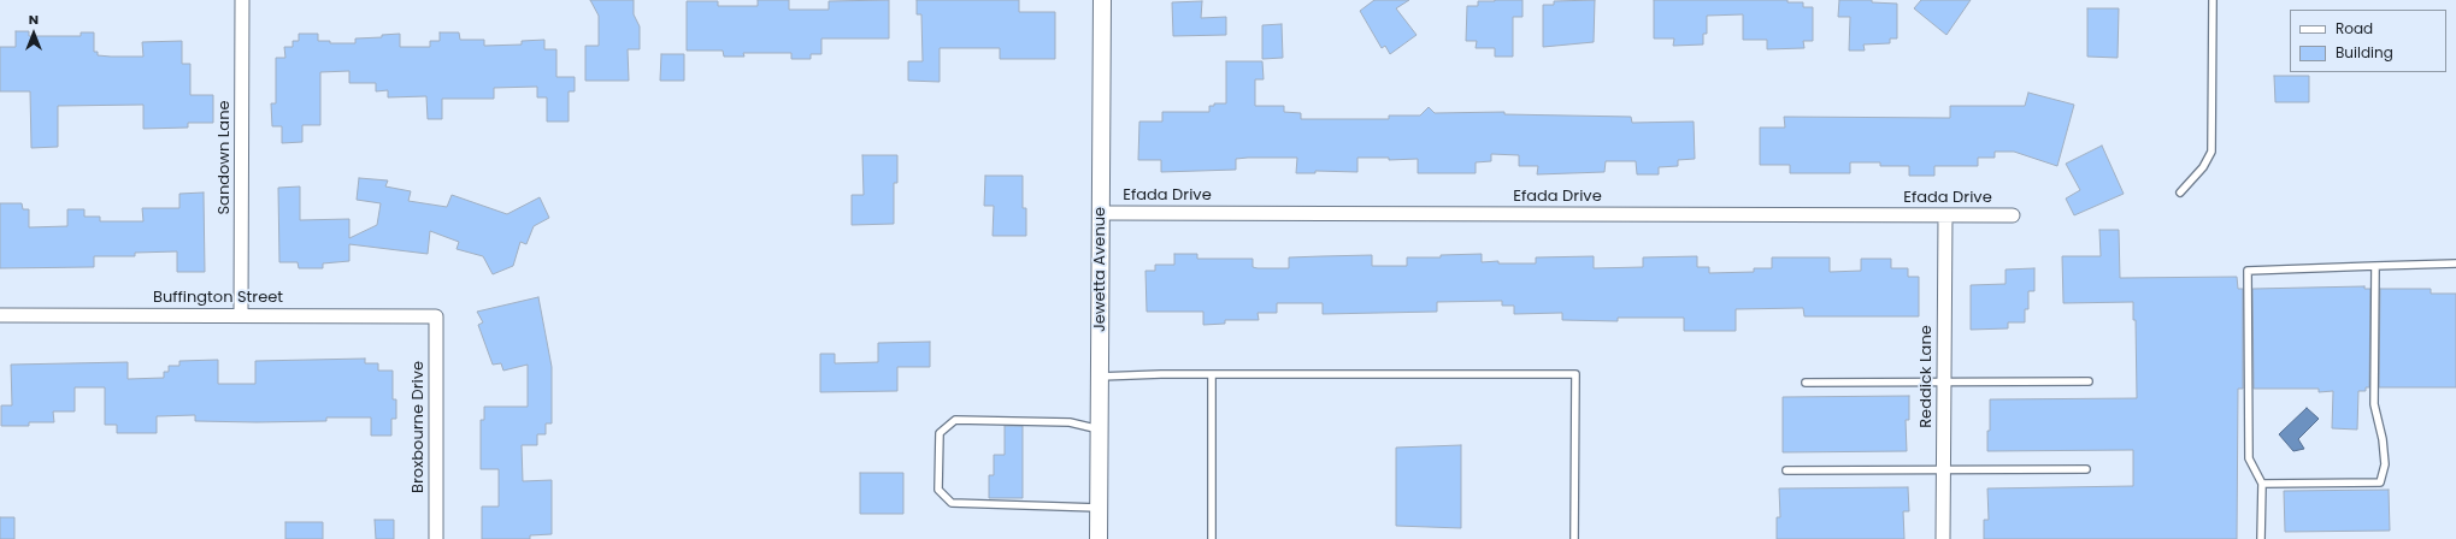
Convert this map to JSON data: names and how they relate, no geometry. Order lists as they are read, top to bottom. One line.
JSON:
{"streets":{"street":["Sandown Lane","Efada Drive","Jewetta Avenue","Buffington Street","Reddick Lane","Broxbourne Drive"]},"crossings":[["Sandown Lane","Buffington Street"],["Efada Drive","Jewetta Avenue"],["Efada Drive","Reddick Lane"],["Buffington Street","Broxbourne Drive"]],"legend":["Road","Building"],"north":"top"}
